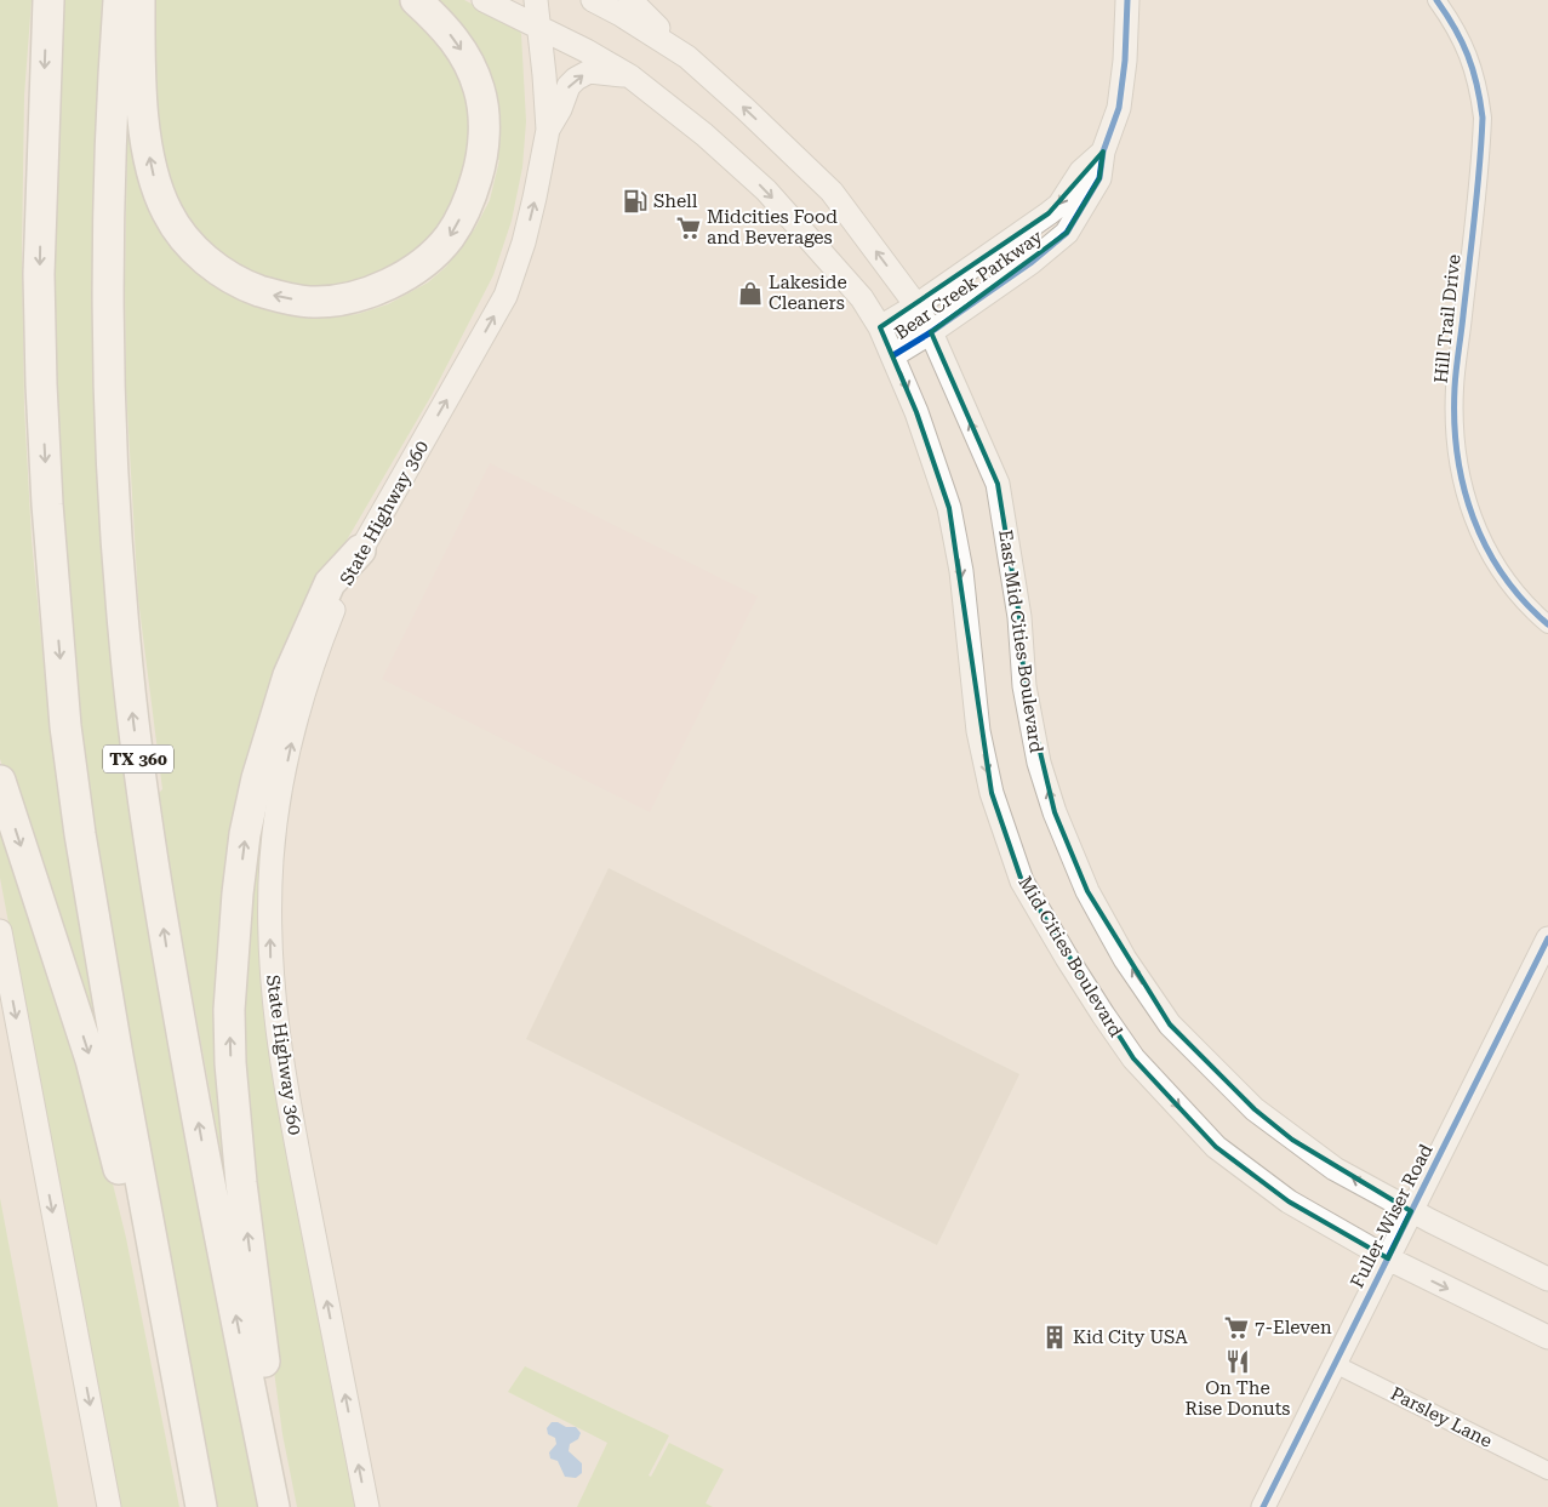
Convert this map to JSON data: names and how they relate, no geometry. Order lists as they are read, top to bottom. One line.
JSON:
{"streets":{"highway":["TX 360"],"main road":["Bear Creek Parkway","State Highway 360","East Mid Cities Boulevard","Mid Cities Boulevard","Fuller-Wiser Road"],"street":["Hill Trail Drive","Parsley Lane"]},"crossings":[["Bear Creek Parkway","East Mid Cities Boulevard"],["Bear Creek Parkway","Mid Cities Boulevard"],["East Mid Cities Boulevard","Fuller-Wiser Road"],["Mid Cities Boulevard","Fuller-Wiser Road"],["Fuller-Wiser Road","Parsley Lane"]],"one_way":["State Highway 360","East Mid Cities Boulevard","Mid Cities Boulevard"],"places":{"fuel station":["Shell"],"supermarket":["Midcities Food and Beverages","7-Eleven"],"shop":["Lakeside Cleaners"],"building":["Kid City USA"],"restaurant":["On The Rise Donuts"]}}
